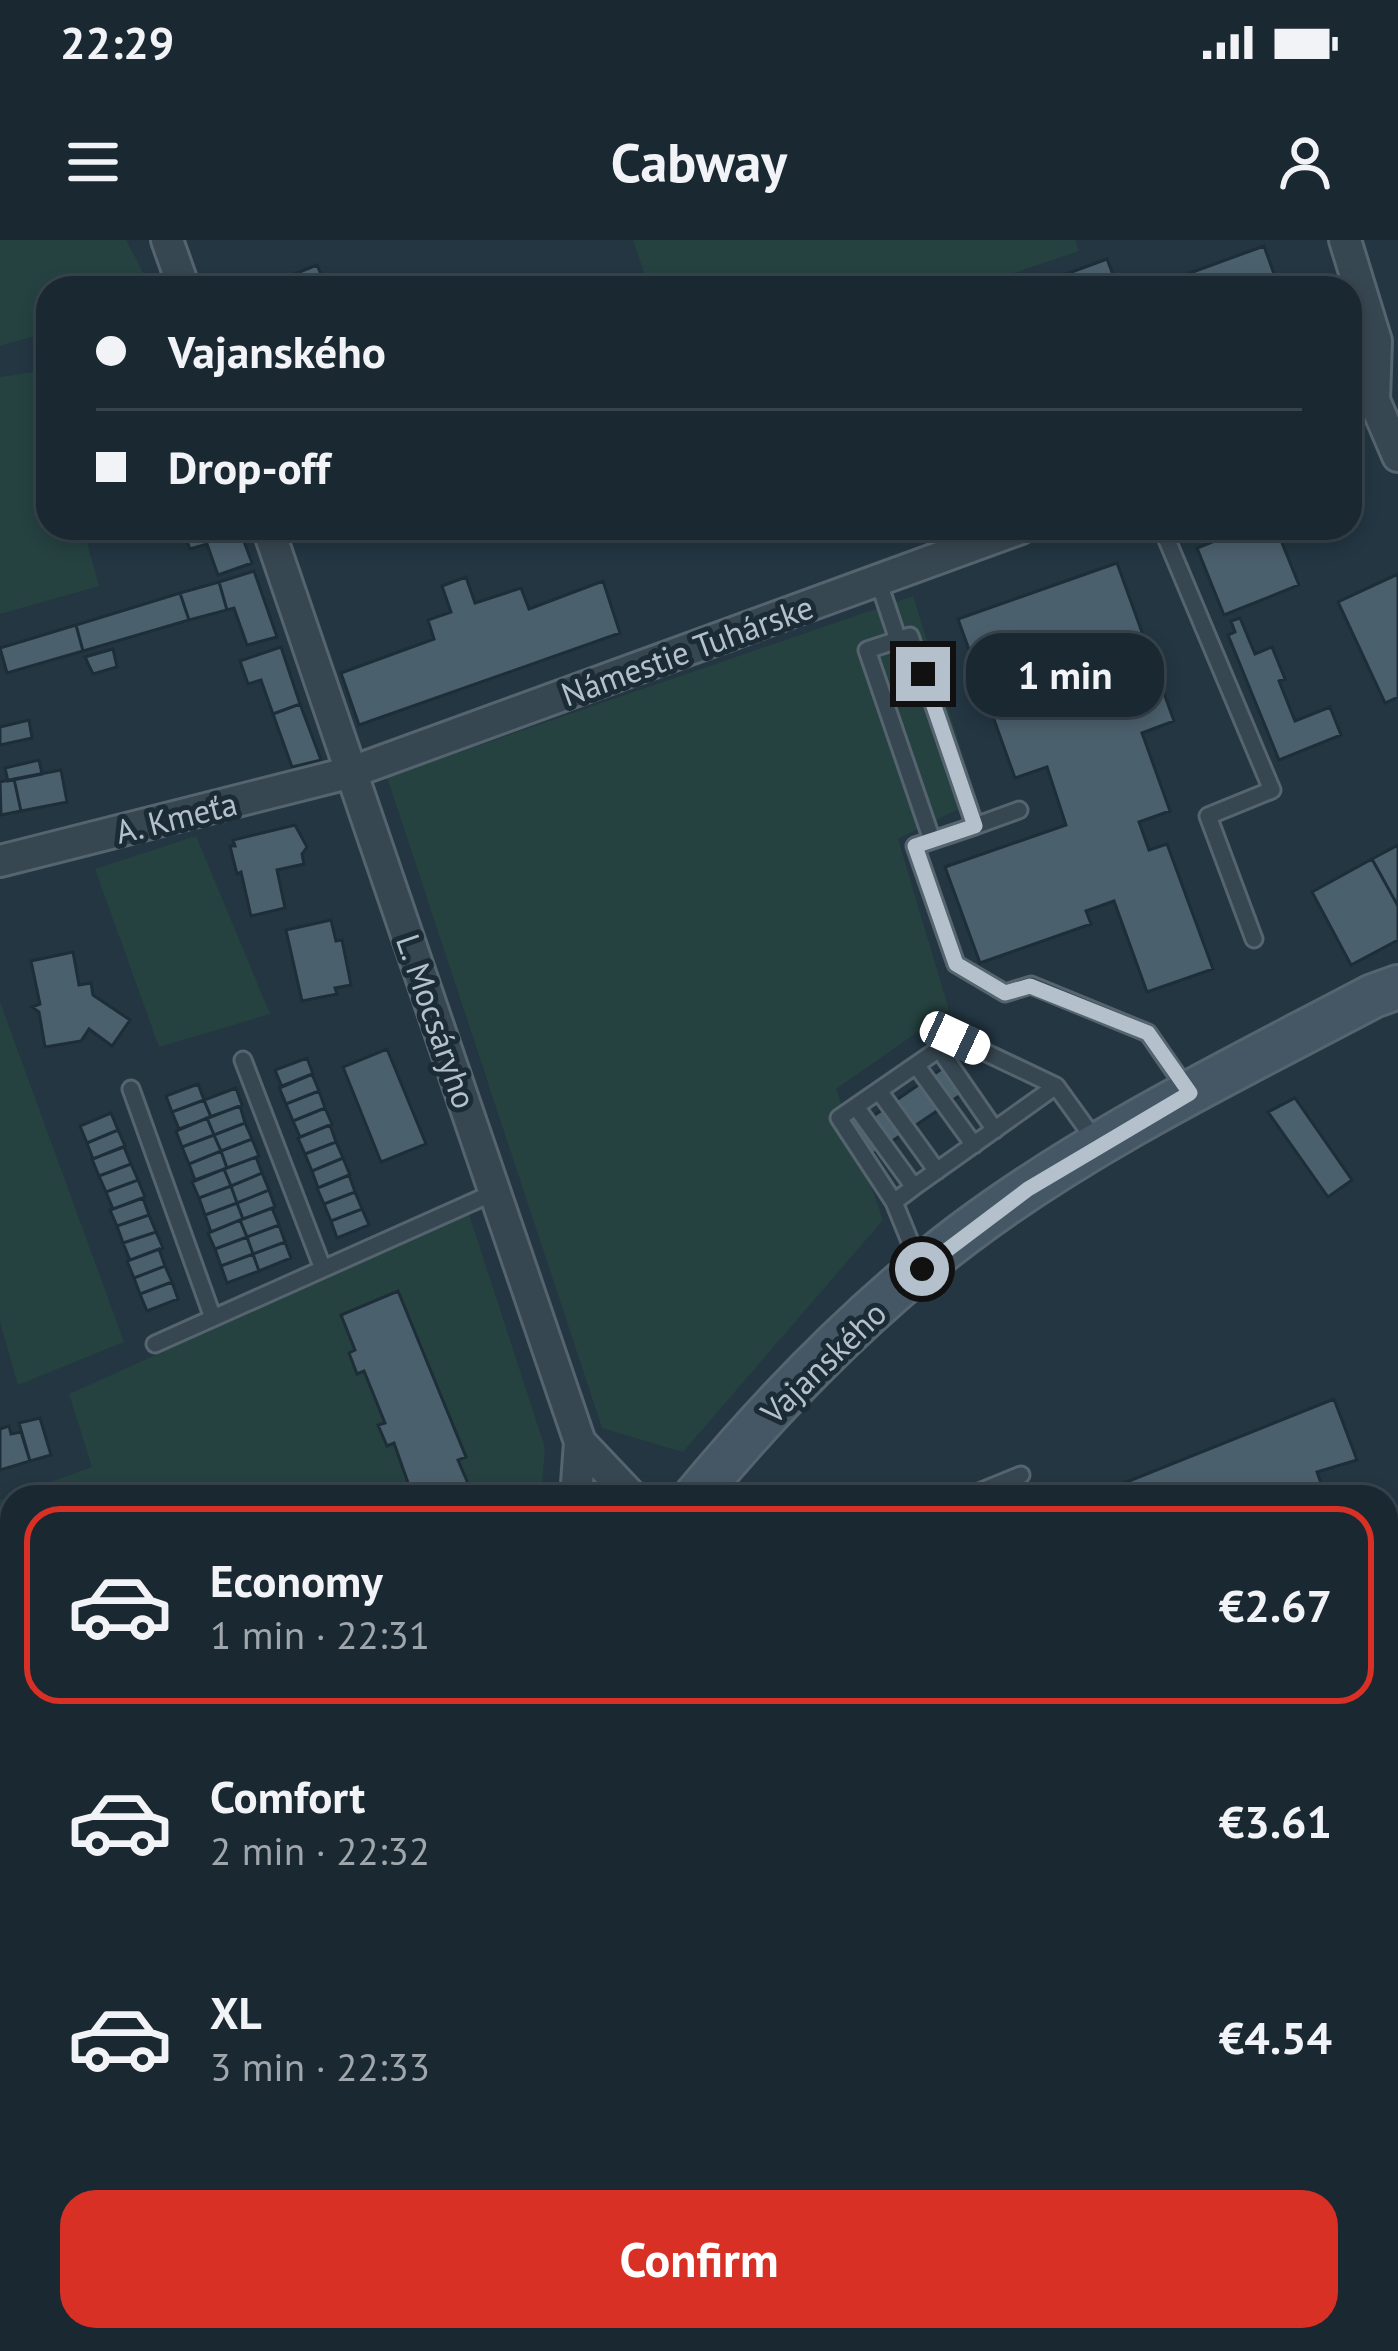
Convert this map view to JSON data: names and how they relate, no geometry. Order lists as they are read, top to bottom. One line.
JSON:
{"streets":{"main road":["Vajanského"],"street":["Námestie Tuhárske","A. Kmeťa","L. Mocsáryho"]},"crossings":[["Námestie Tuhárske","A. Kmeťa"],["Námestie Tuhárske","L. Mocsáryho"],["A. Kmeťa","L. Mocsáryho"]],"page":{"status":"22:29","header":"Cabway","banner":["Vajanského","Drop-off"],"bubble":"1 min","list":[{"name":"Economy","note":"1 min · 22:31","value":"€2.67"},{"name":"Comfort","note":"2 min · 22:32","value":"€3.61"},{"name":"XL","note":"3 min · 22:33","value":"€4.54"}],"buttons":"Confirm"}}
